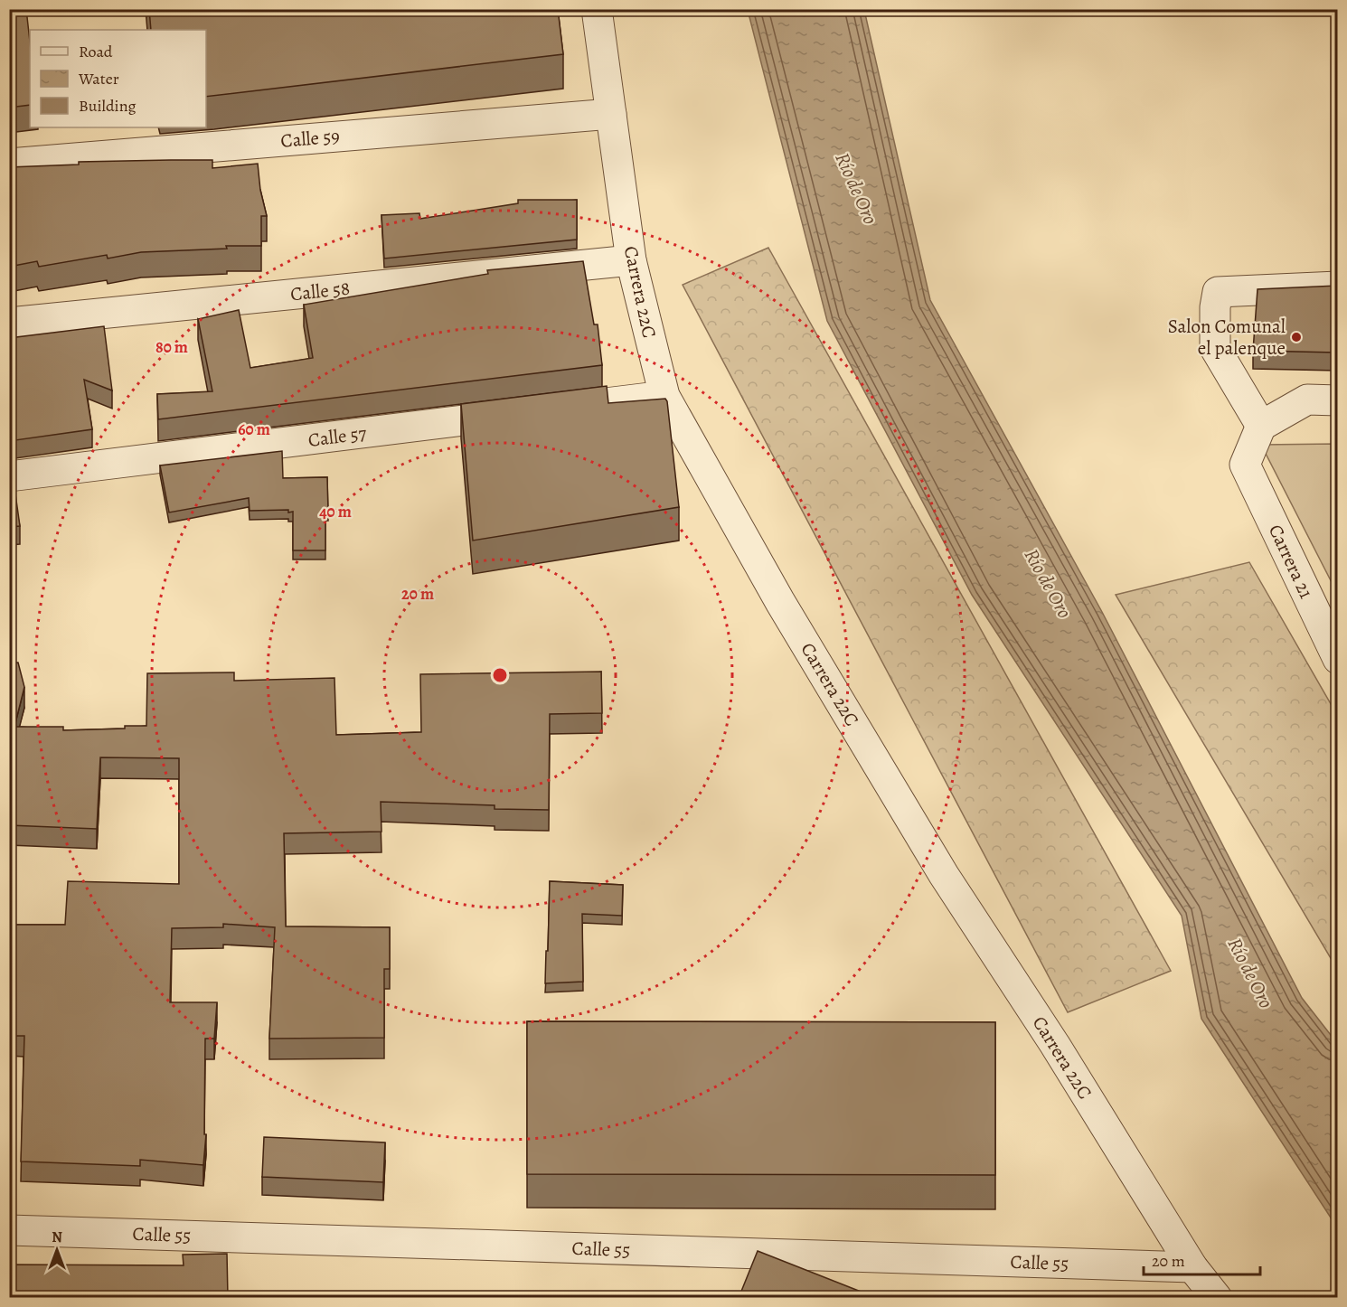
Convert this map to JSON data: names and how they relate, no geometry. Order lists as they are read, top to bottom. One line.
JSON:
{"streets":{"street":["Calle 59","Calle 58","Carrera 22C","Calle 57","Carrera 21","Calle 55"]},"crossings":[["Calle 59","Carrera 22C"],["Calle 58","Carrera 22C"],["Carrera 22C","Calle 57"],["Carrera 22C","Calle 55"]],"water":["Río de Oro"],"places":["Salon Comunal el palenque"],"legend":["Road","Water","Building"],"scale_bar":"20 m","north":"top","rings":["80 m","60 m","40 m","20 m"]}
